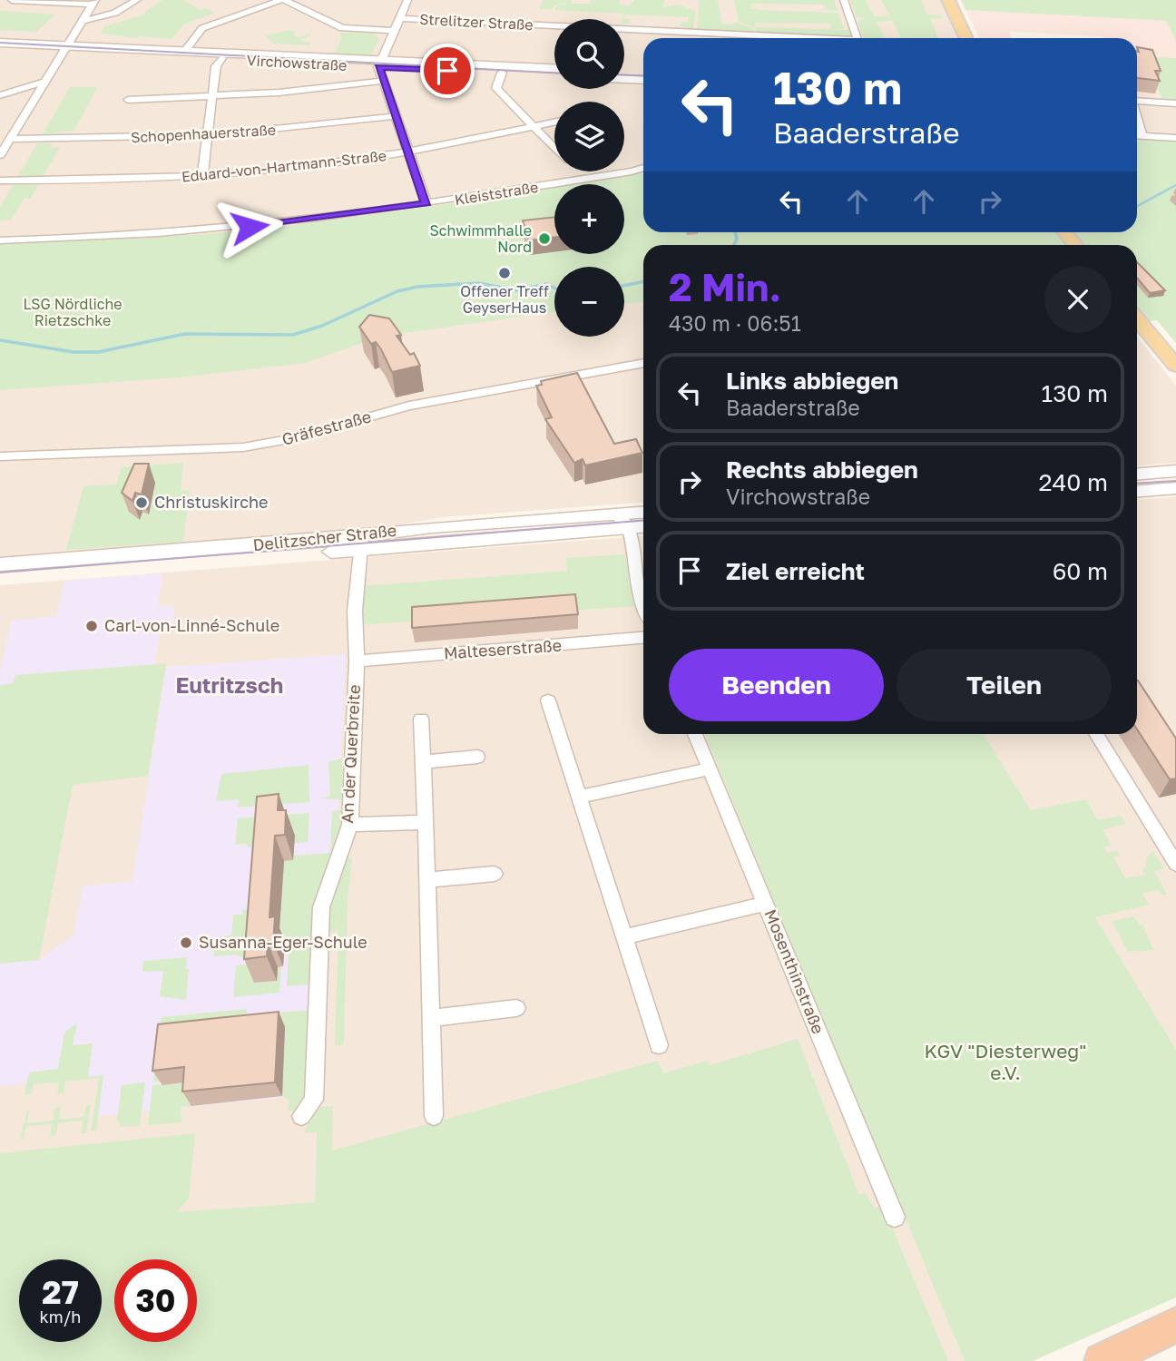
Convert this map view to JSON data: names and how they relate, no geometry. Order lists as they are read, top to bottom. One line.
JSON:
{"streets":{"main road":["Virchowstraße","Delitzscher Straße"],"street":["Strelitzer Straße","Schopenhauerstraße","Eduard-von-Hartmann-Straße","Kleiststraße","Gräfestraße","Malteserstraße","An der Querbreite","Mosenthinstraße"]},"crossings":[["Delitzscher Straße","An der Querbreite"],["Malteserstraße","An der Querbreite"]],"districts":["Eutritzsch"],"parks":["LSG Nördliche Rietzschke","KGV \"Diesterweg\" e.V."],"places":["Schwimmhalle Nord","Offener Treff GeyserHaus","Christuskirche","Carl-von-Linné-Schule","Susanna-Eger-Schule"],"page":{"map_buttons":["+","−"],"turn":["130 m","Baaderstraße"],"heading":["2 Min.","430 m · 06:51"],"list":[{"name":"Links abbiegen","note":"Baaderstraße","value":"130 m"},{"name":"Rechts abbiegen","note":"Virchowstraße","value":"240 m"},{"name":"Ziel erreicht","value":"60 m"}],"buttons":["Beenden","Teilen"],"speed":"27 km/h","limit":"30"}}
